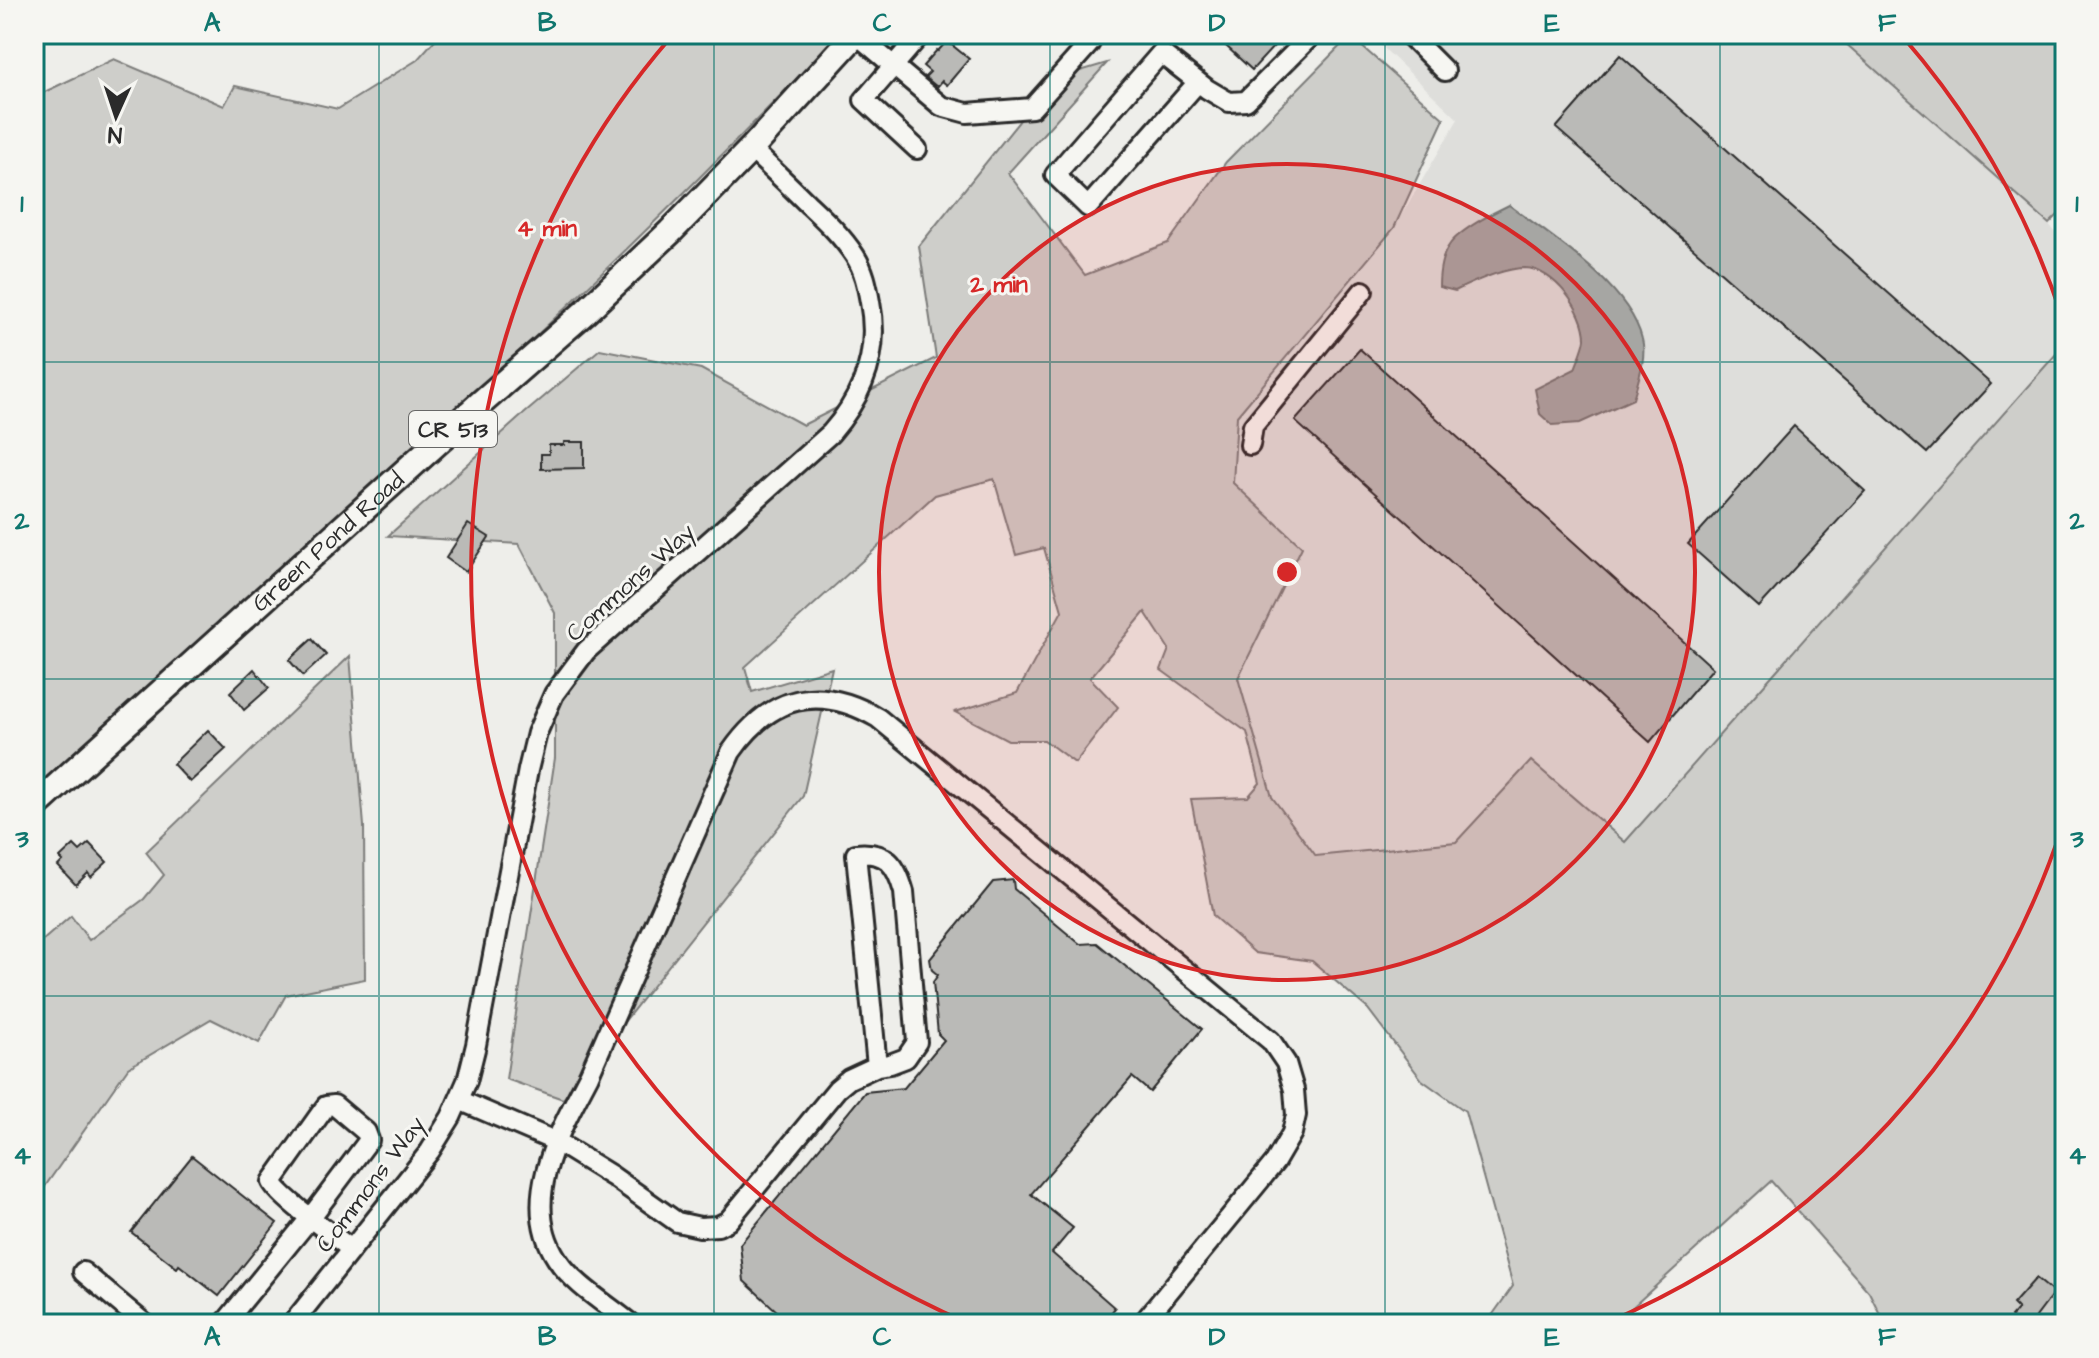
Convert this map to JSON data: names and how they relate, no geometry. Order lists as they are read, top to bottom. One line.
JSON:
{"streets":{"main road":["CR 513","Green Pond Road"],"street":["Commons Way"]},"crossings":[["Green Pond Road","Commons Way"]],"north":"bottom","grid":{"columns":["A","B","C","D","E","F"],"rows":["1","2","3","4"]},"rings":["4 min","2 min"]}
